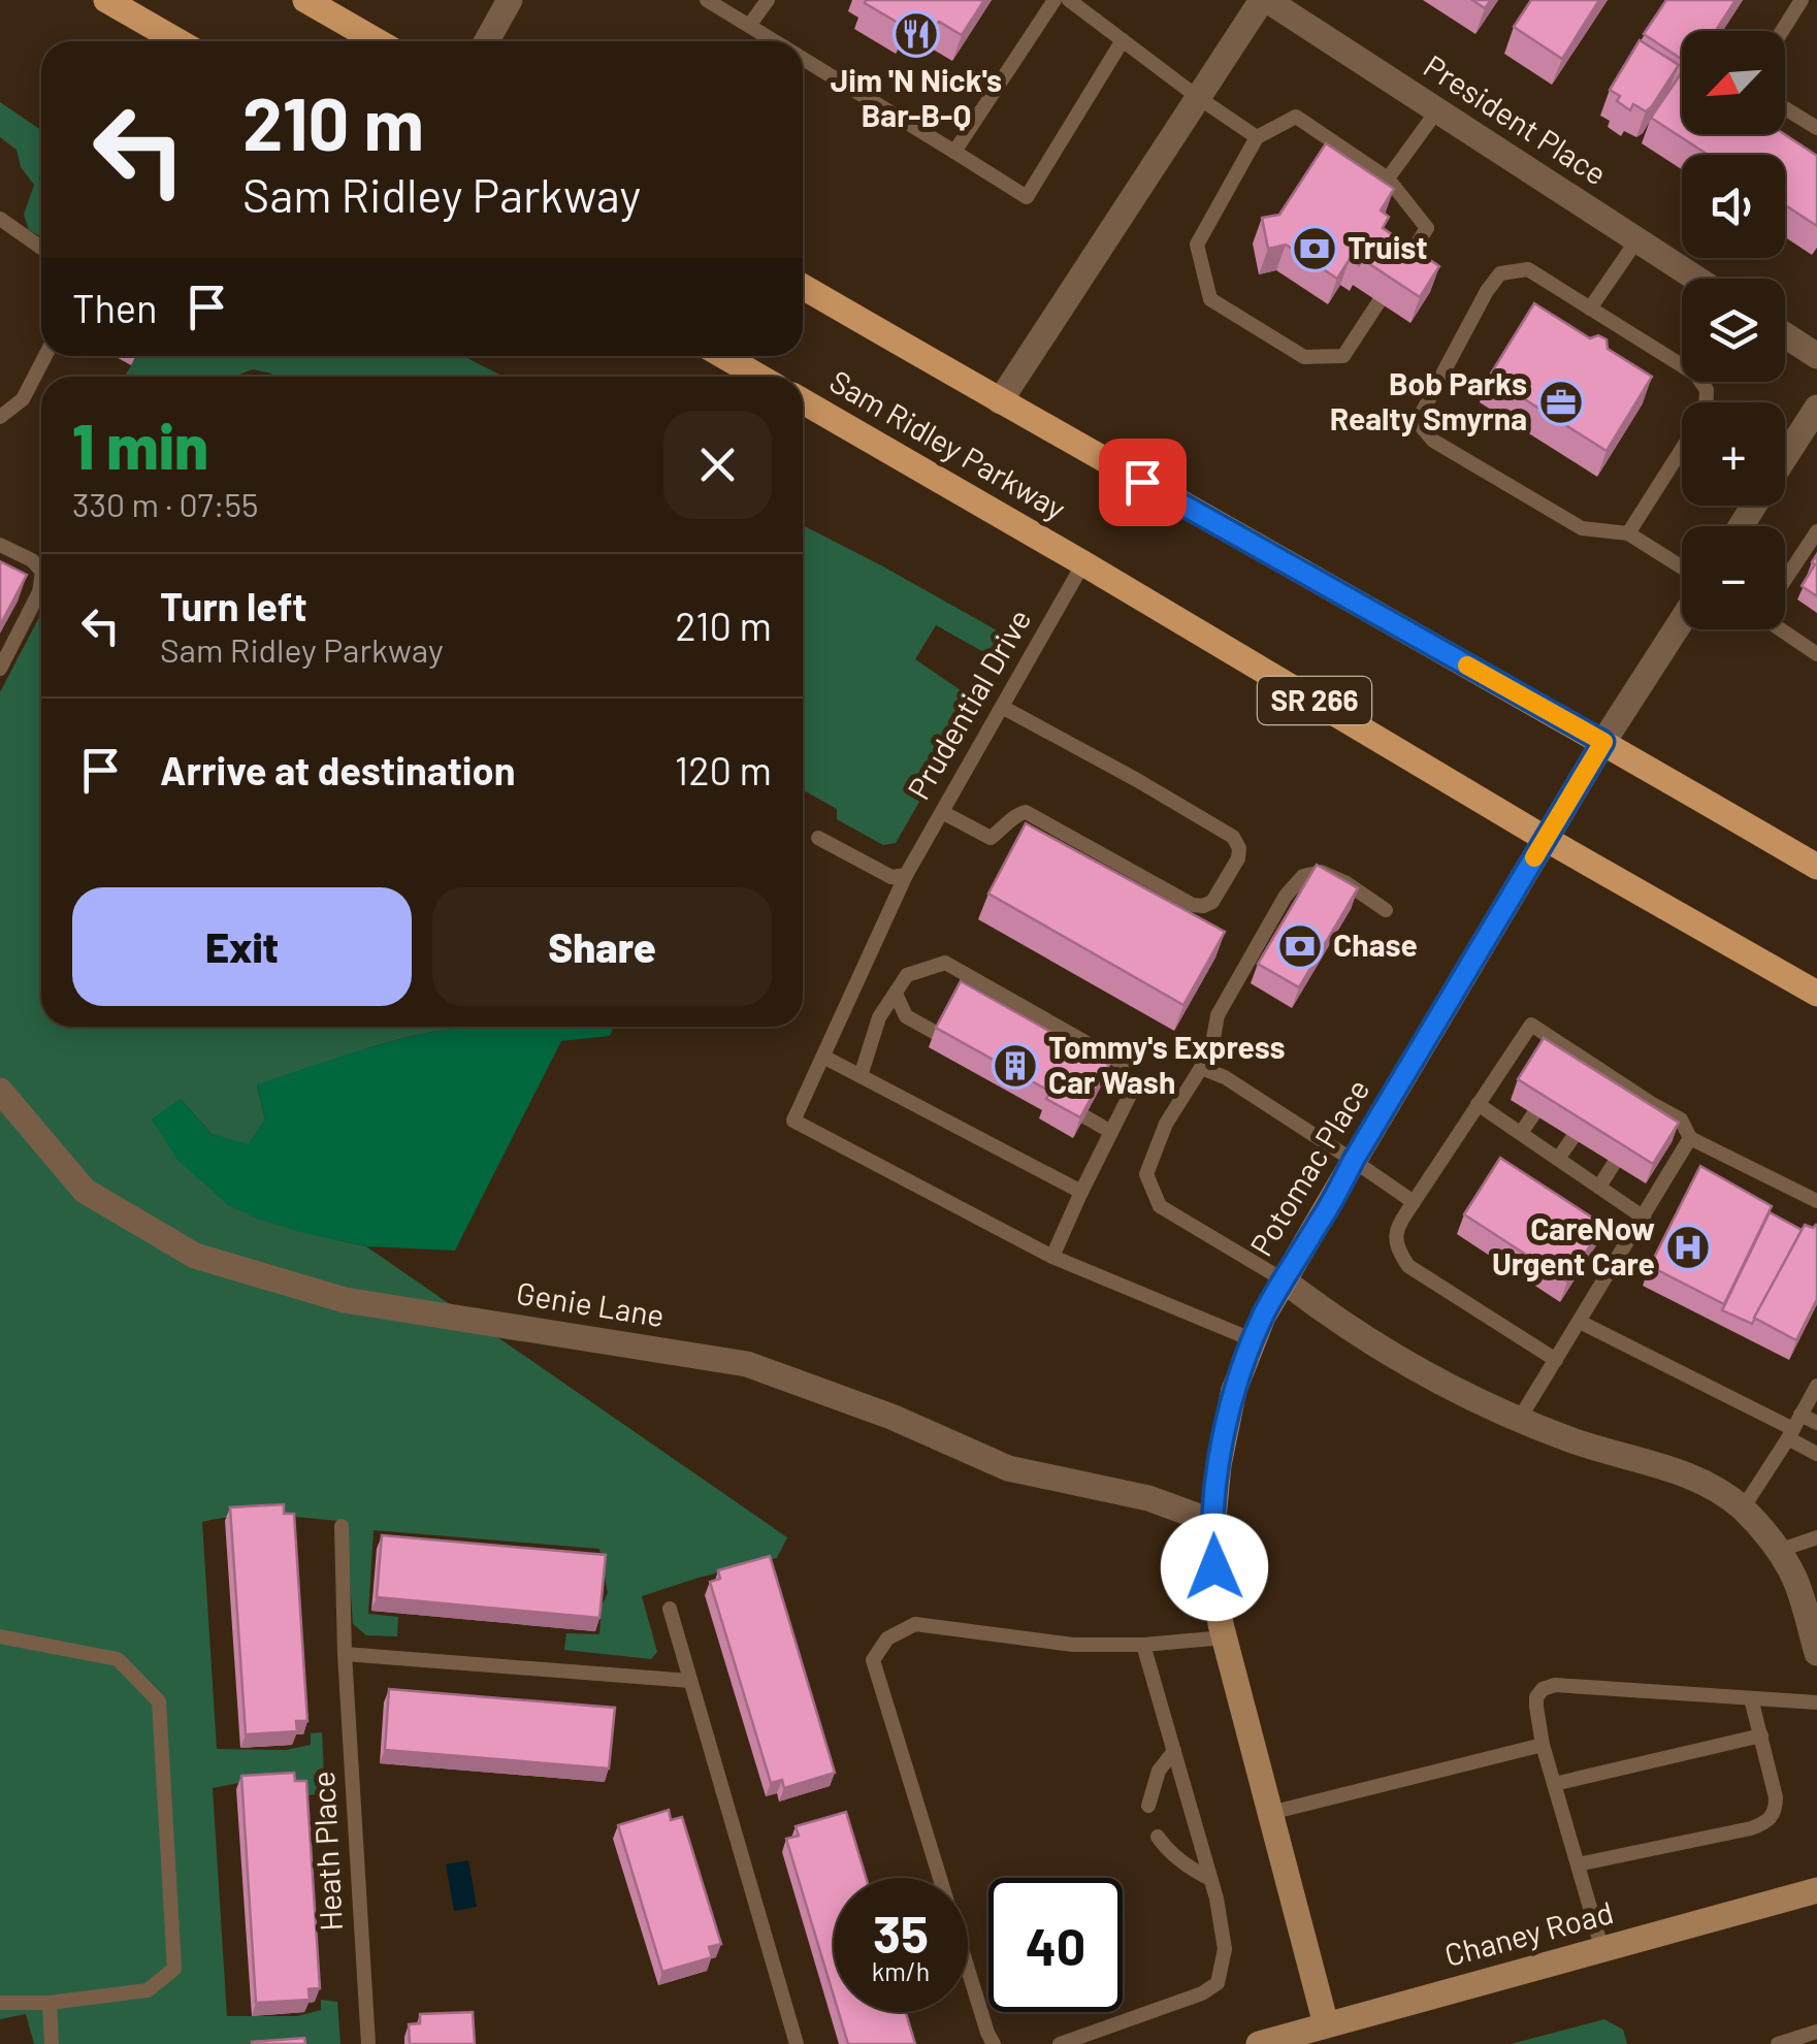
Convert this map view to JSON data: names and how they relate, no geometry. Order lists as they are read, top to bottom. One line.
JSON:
{"streets":{"main road":["Sam Ridley Parkway","SR 266"],"street":["President Place","Potomac Place","Genie Lane","Chaney Road"],"lane":["Prudential Drive","Heath Place"]},"crossings":[["Sam Ridley Parkway","Prudential Drive"],["Sam Ridley Parkway","Potomac Place"],["Potomac Place","Genie Lane"],["Potomac Place","Chaney Road"]],"places":{"restaurant":["Jim 'N Nick's Bar-B-Q"],"bank":["Truist","Chase"],"office":["Bob Parks Realty Smyrna"],"building":["Tommy's Express Car Wash"],"hospital":["CareNow Urgent Care"]},"north":"bottom left","page":{"map_buttons":["+","−"],"turn":["210 m","Sam Ridley Parkway"],"then":"Then","heading":["1 min","330 m · 07:55"],"list":[{"name":"Turn left","note":"Sam Ridley Parkway","value":"210 m"},{"name":"Arrive at destination","value":"120 m"}],"buttons":["Exit","Share"],"speed":"35 km/h","limit":"40"}}
